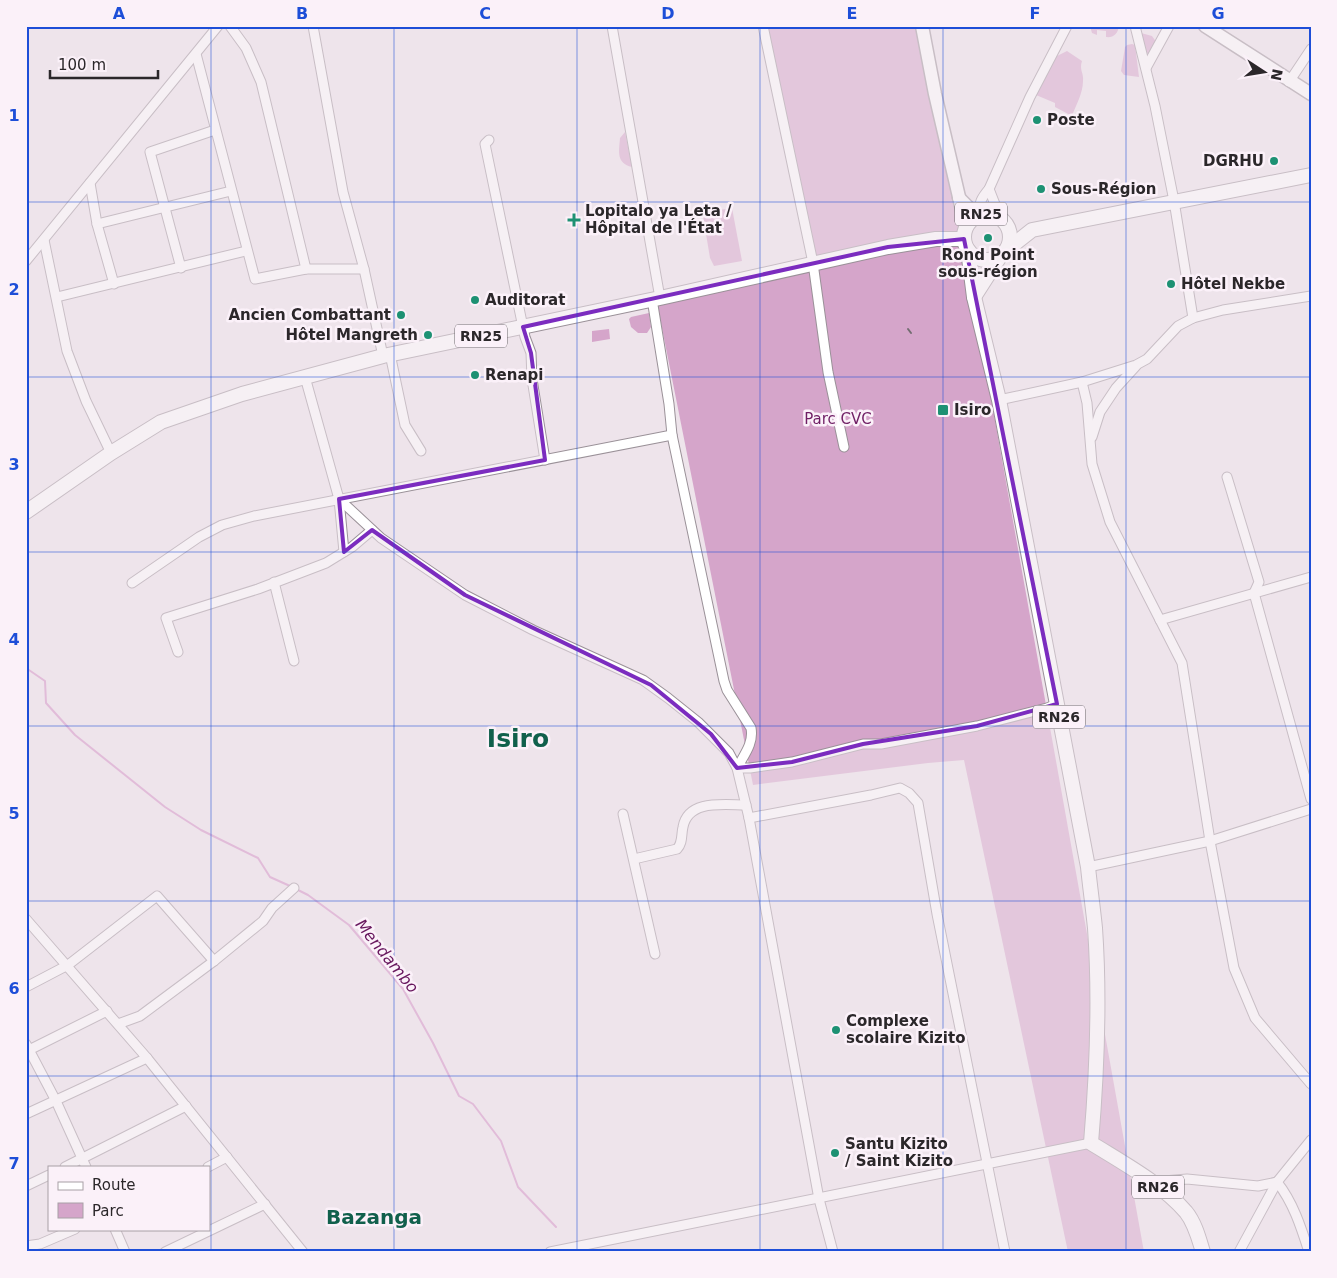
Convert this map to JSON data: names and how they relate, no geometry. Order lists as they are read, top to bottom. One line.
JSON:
{"streets":{"main road":["RN25","RN26"]},"crossings":[["RN25","RN26"]],"districts":["Isiro","Bazanga"],"water":["Mendambo"],"parks":["Parc CVC"],"places":{"other":["Poste","DGRHU","Sous-Région","Rond Point sous-région","Hôtel Nekbe","Auditorat","Ancien Combattant","Hôtel Mangreth","Renapi","Complexe scolaire Kizito","Santu Kizito / Saint Kizito"],"health":["Lopitalo ya Leta / Hôpital de l'État"],"transit":["Isiro"]},"legend":["Route","Parc"],"scale_bar":"100 m","north":"right","grid":{"columns":["A","B","C","D","E","F","G"],"rows":["1","2","3","4","5","6","7"]}}
